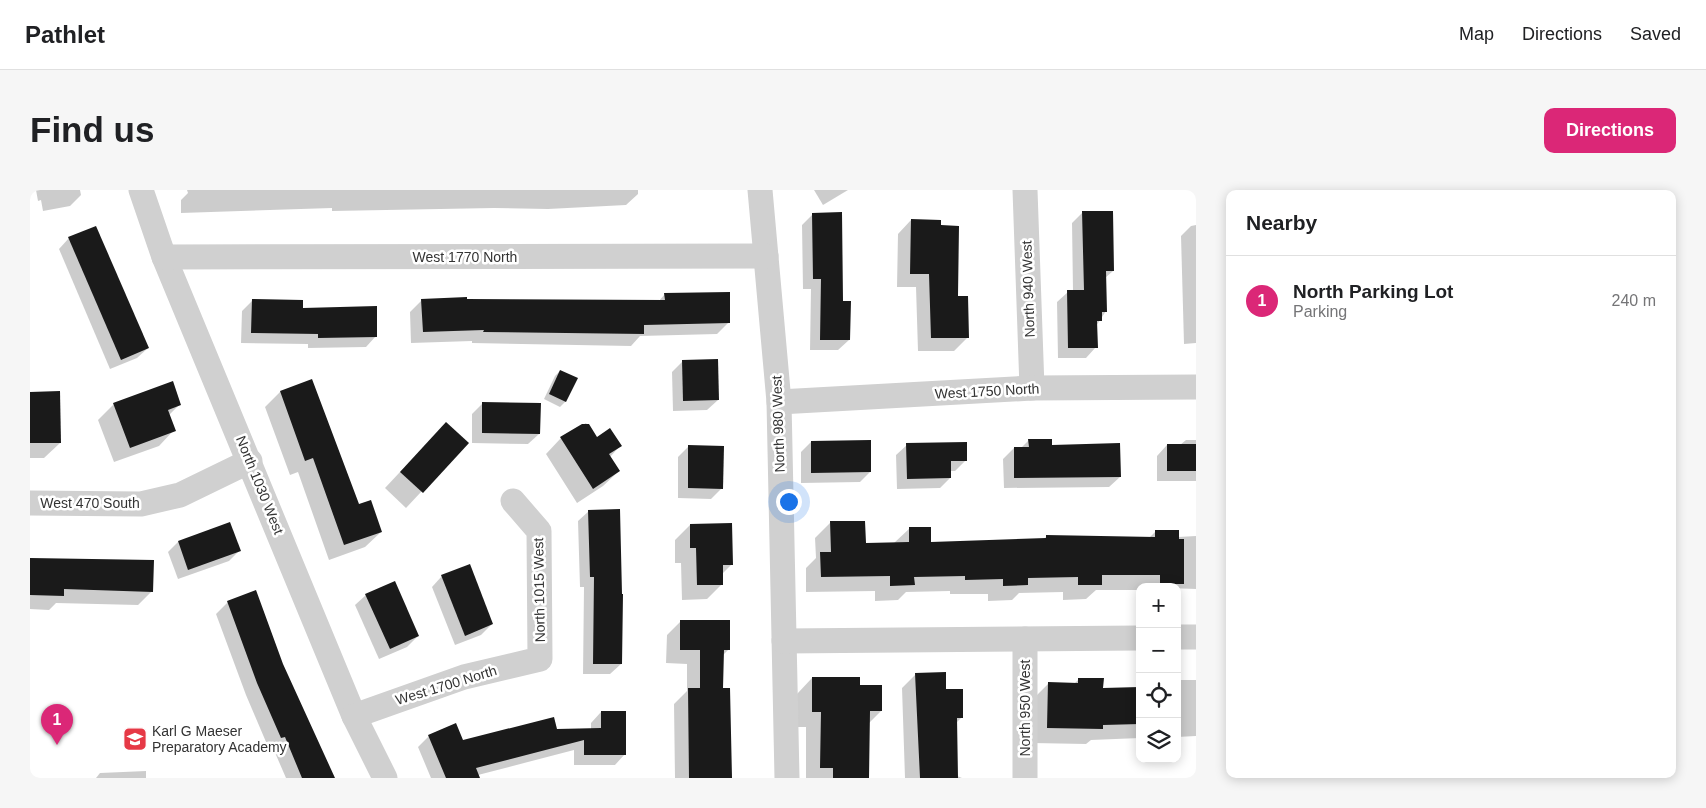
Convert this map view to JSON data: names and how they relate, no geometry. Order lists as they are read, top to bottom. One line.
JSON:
{"streets":{"street":["West 1770 North","North 940 West","West 1750 North","North 980 West","North 1030 West","West 470 South","North 1015 West","West 1700 North","North 950 West"]},"crossings":[["West 1770 North","North 980 West"],["West 1770 North","North 1030 West"],["North 940 West","West 1750 North"],["West 1750 North","North 980 West"],["North 1030 West","West 470 South"],["North 1030 West","West 1700 North"],["North 1015 West","West 1700 North"]],"places":{"school or university":["Karl G Maeser Preparatory Academy"]},"page":{"header":"Pathlet","nav":["Map","Directions","Saved"],"buttons":"Directions","title":"Find us","heading":"Nearby","list":[{"mark":"1","name":"North Parking Lot","note":"Parking","value":"240 m"}],"map_buttons":["+","−"],"pins":"1"}}
